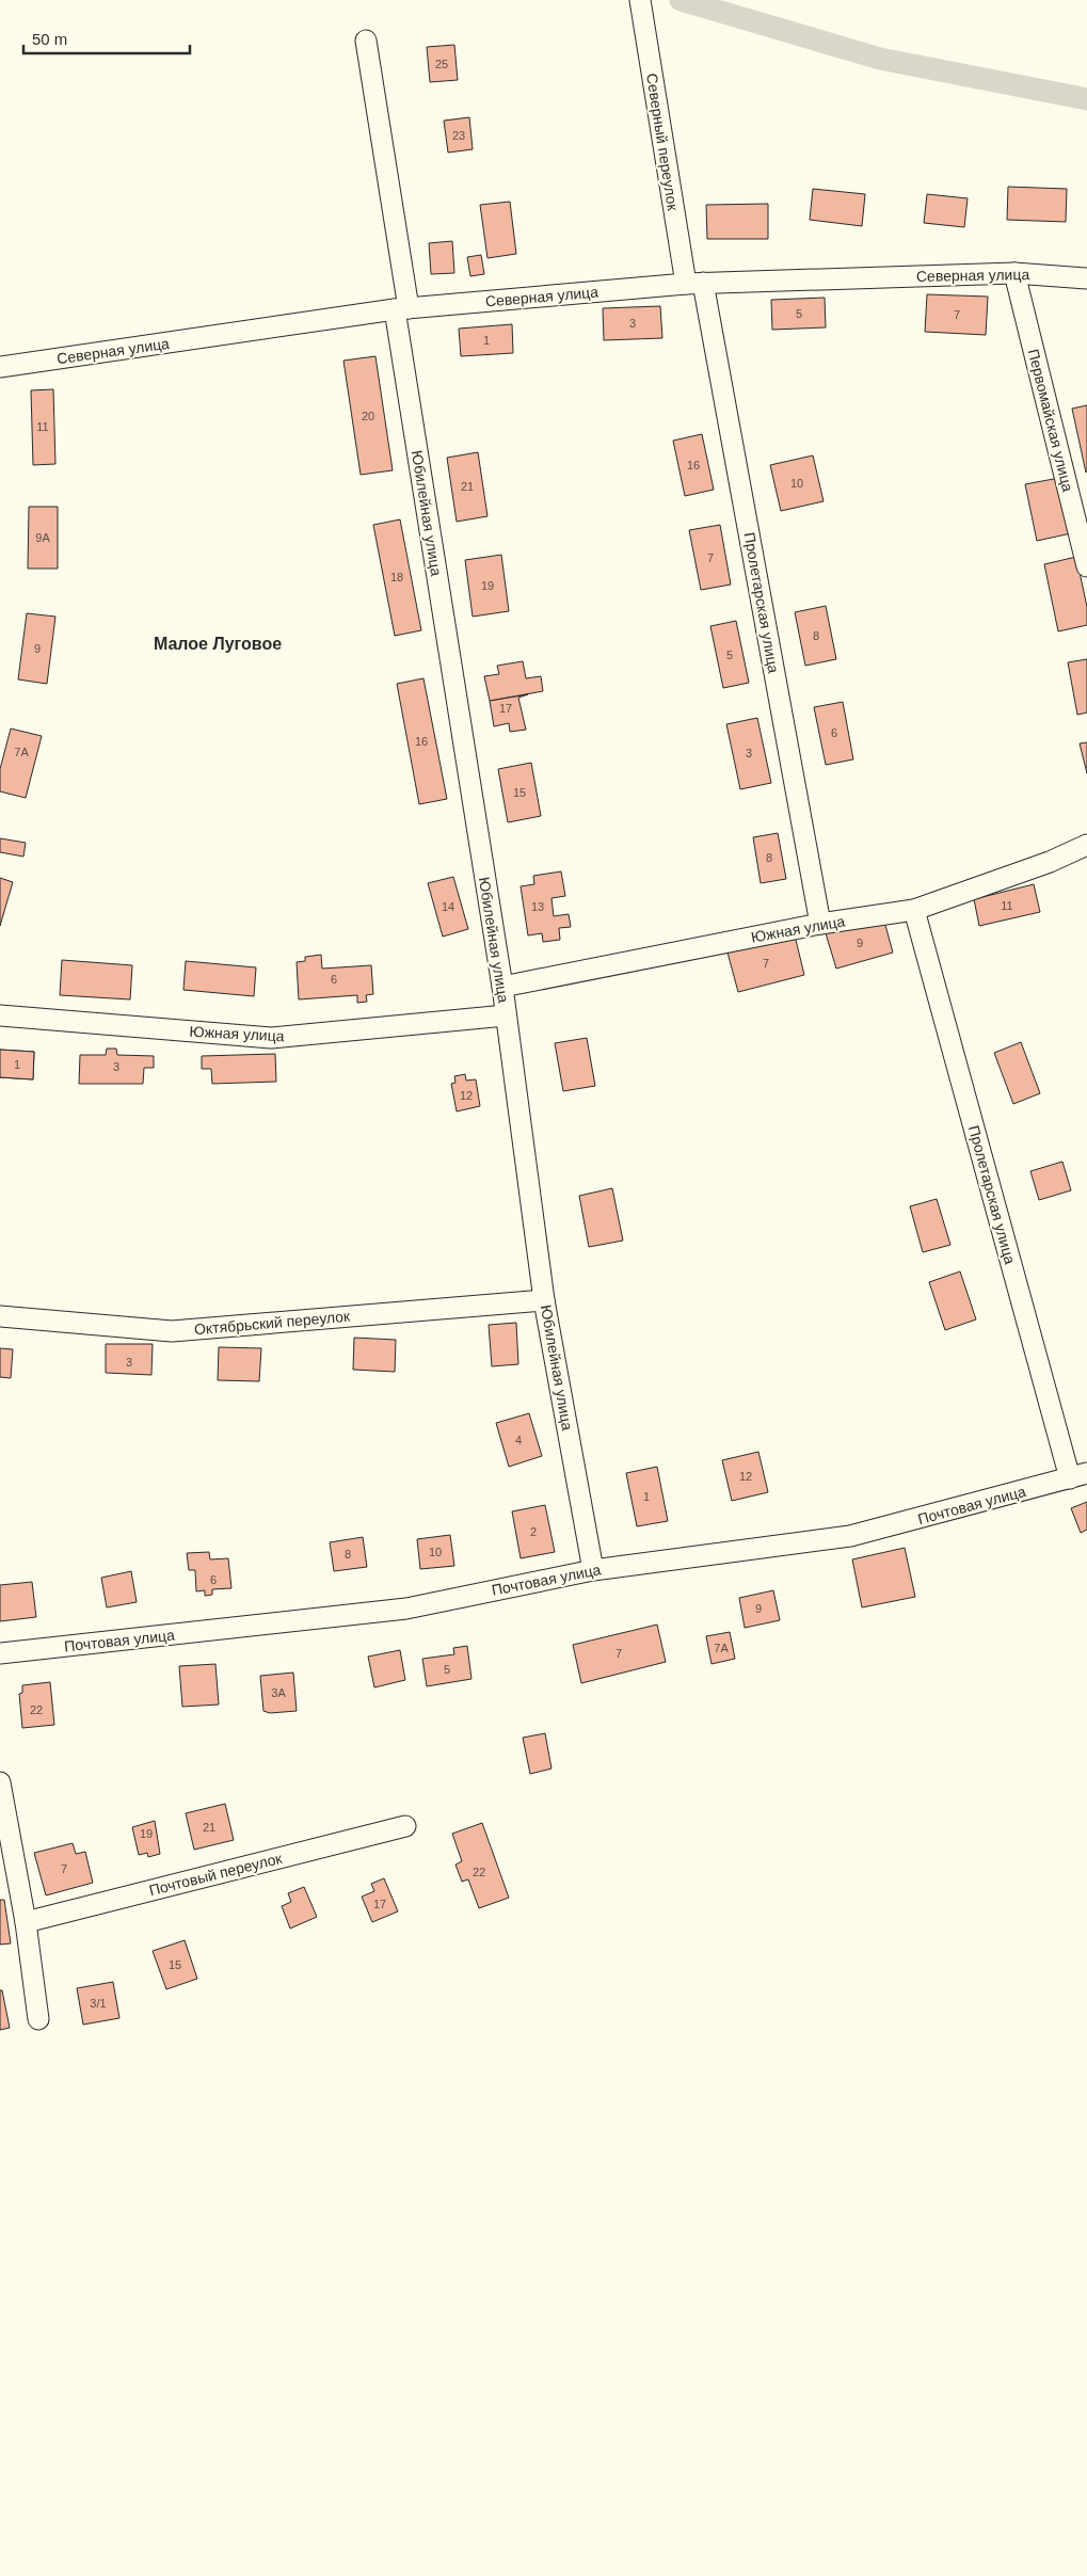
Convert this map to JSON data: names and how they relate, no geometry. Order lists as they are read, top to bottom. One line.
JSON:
{"streets":{"street":["Северный переулок","Северная улица","Первомайская улица","Юбилейная улица","Пролетарская улица","Южная улица","Октябрьский переулок","Почтовая улица","Почтовый переулок"]},"crossings":[["Северный переулок","Северная улица"],["Северный переулок","Пролетарская улица"],["Северная улица","Первомайская улица"],["Северная улица","Юбилейная улица"],["Северная улица","Пролетарская улица"],["Юбилейная улица","Южная улица"],["Юбилейная улица","Октябрьский переулок"],["Юбилейная улица","Почтовая улица"],["Пролетарская улица","Южная улица"],["Пролетарская улица","Почтовая улица"]],"districts":["Малое Луговое"],"house_numbers":["25","23","5","7","3","1","20","11","16","10","21","9А","7","18","19","8","9","5","17","6","16","7А","3","15","8","11","14","13","9","7","6","1","3","12","3","4","12","1","2","10","8","6","9","7А","7","5","3А","22","21","19","7","22","17","15","3/1"],"scale_bar":"50 m"}
